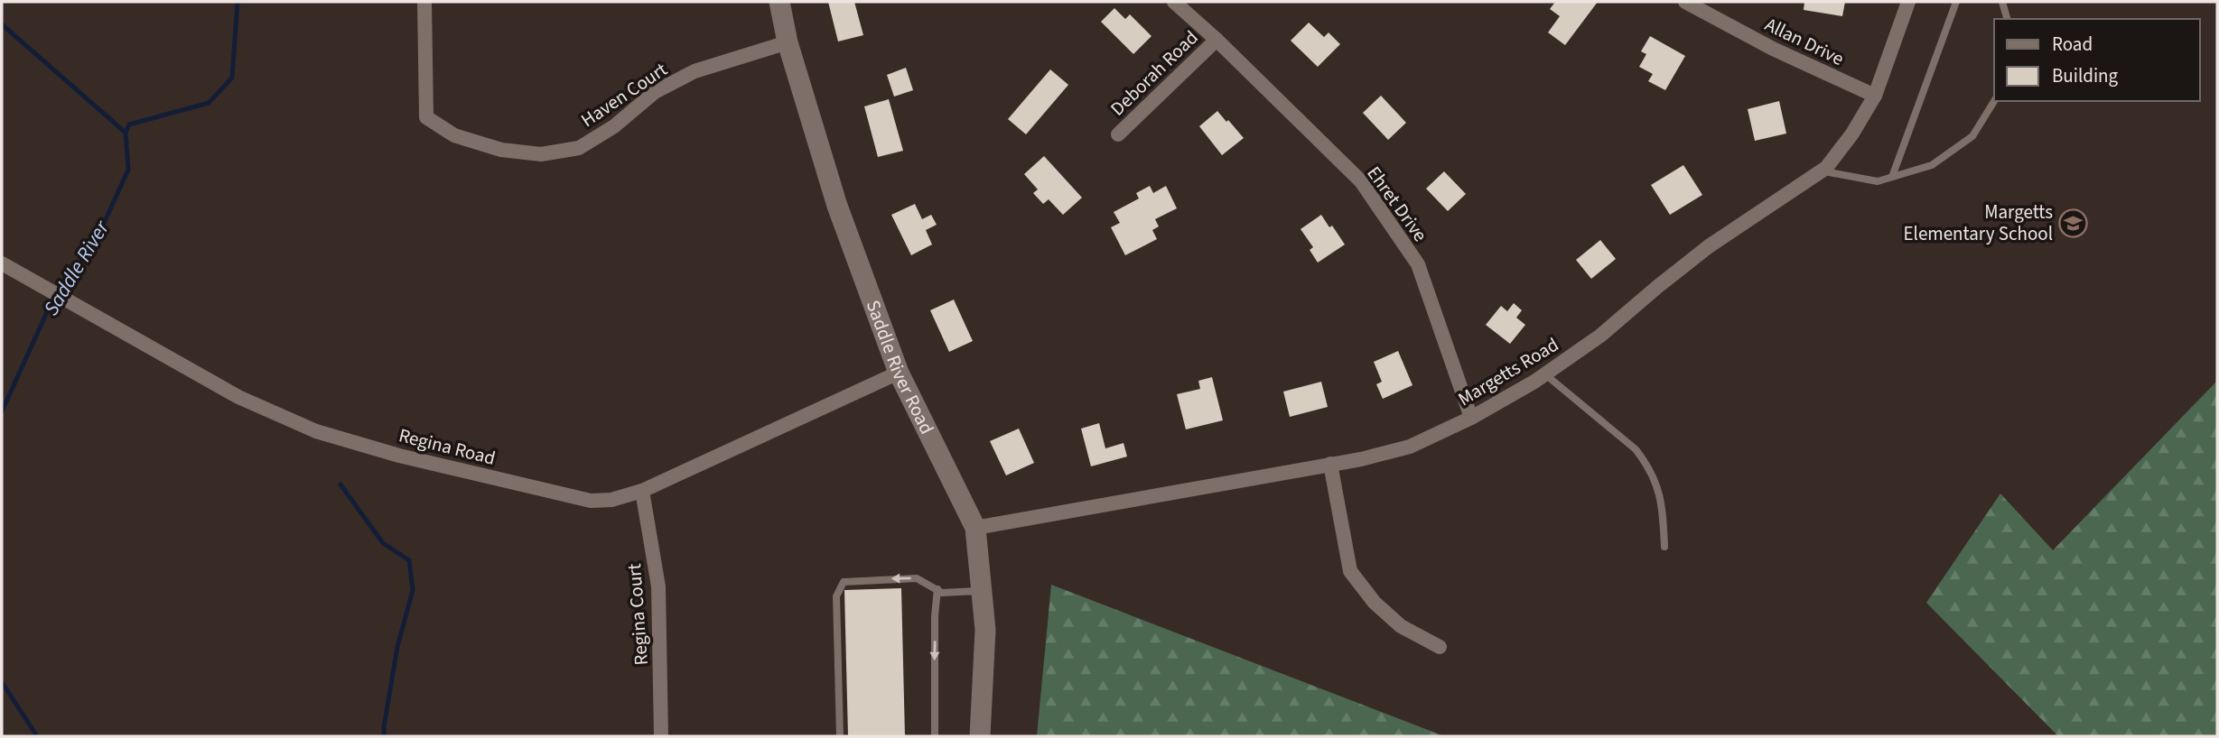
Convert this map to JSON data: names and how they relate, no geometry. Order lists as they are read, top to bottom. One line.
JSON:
{"streets":{"main road":["Saddle River Road"],"street":["Allan Drive","Deborah Road","Haven Court","Ehret Drive","Margetts Road","Regina Road","Regina Court"]},"crossings":[["Allan Drive","Margetts Road"],["Deborah Road","Ehret Drive"],["Haven Court","Saddle River Road"],["Ehret Drive","Margetts Road"],["Saddle River Road","Margetts Road"],["Saddle River Road","Regina Road"],["Regina Road","Regina Court"]],"water":["Saddle River"],"places":{"school or university":["Margetts Elementary School"]},"legend":["Road","Building"]}
